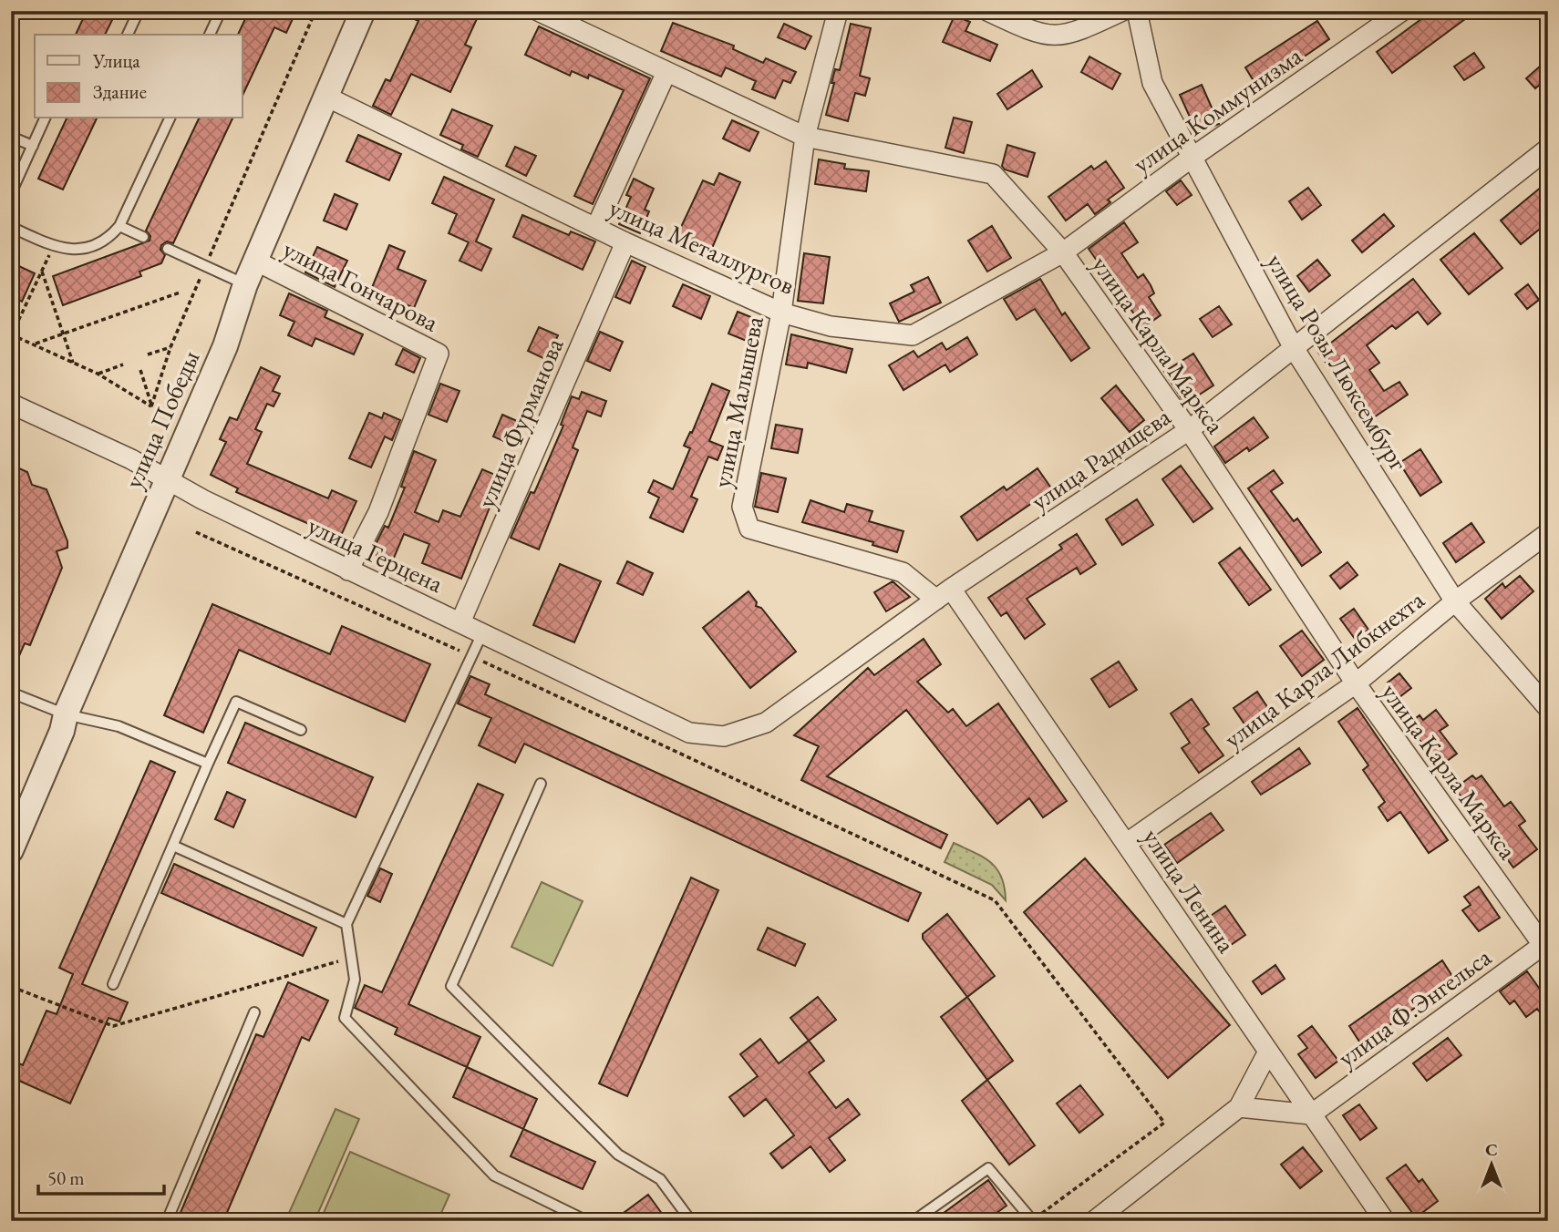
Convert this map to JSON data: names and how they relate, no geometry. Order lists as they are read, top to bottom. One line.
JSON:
{"streets":{"street":["улица Коммунизма","улица Металлургов","улица Гончарова","улица Карла Маркса","улица Розы Люксембург","улица Малышева","улица Победы","улица Фурманова","улица Радищева","улица Герцена","улица Карла Либкнехта","улица Ленина","улица Ф.Энгельса"]},"crossings":[["улица Коммунизма","улица Металлургов"],["улица Коммунизма","улица Карла Маркса"],["улица Коммунизма","улица Розы Люксембург"],["улица Металлургов","улица Карла Маркса"],["улица Металлургов","улица Малышева"],["улица Металлургов","улица Победы"],["улица Металлургов","улица Фурманова"],["улица Гончарова","улица Победы"],["улица Гончарова","улица Герцена"],["улица Карла Маркса","улица Малышева"],["улица Карла Маркса","улица Радищева"],["улица Карла Маркса","улица Карла Либкнехта"],["улица Карла Маркса","улица Ф.Энгельса"],["улица Розы Люксембург","улица Радищева"],["улица Розы Люксембург","улица Карла Либкнехта"],["улица Малышева","улица Радищева"],["улица Малышева","улица Ленина"],["улица Победы","улица Герцена"],["улица Фурманова","улица Герцена"],["улица Радищева","улица Герцена"],["улица Радищева","улица Ленина"],["улица Карла Либкнехта","улица Ленина"],["улица Ленина","улица Ф.Энгельса"]],"legend":["Улица","Здание"],"scale_bar":"50 m","north":"top"}
